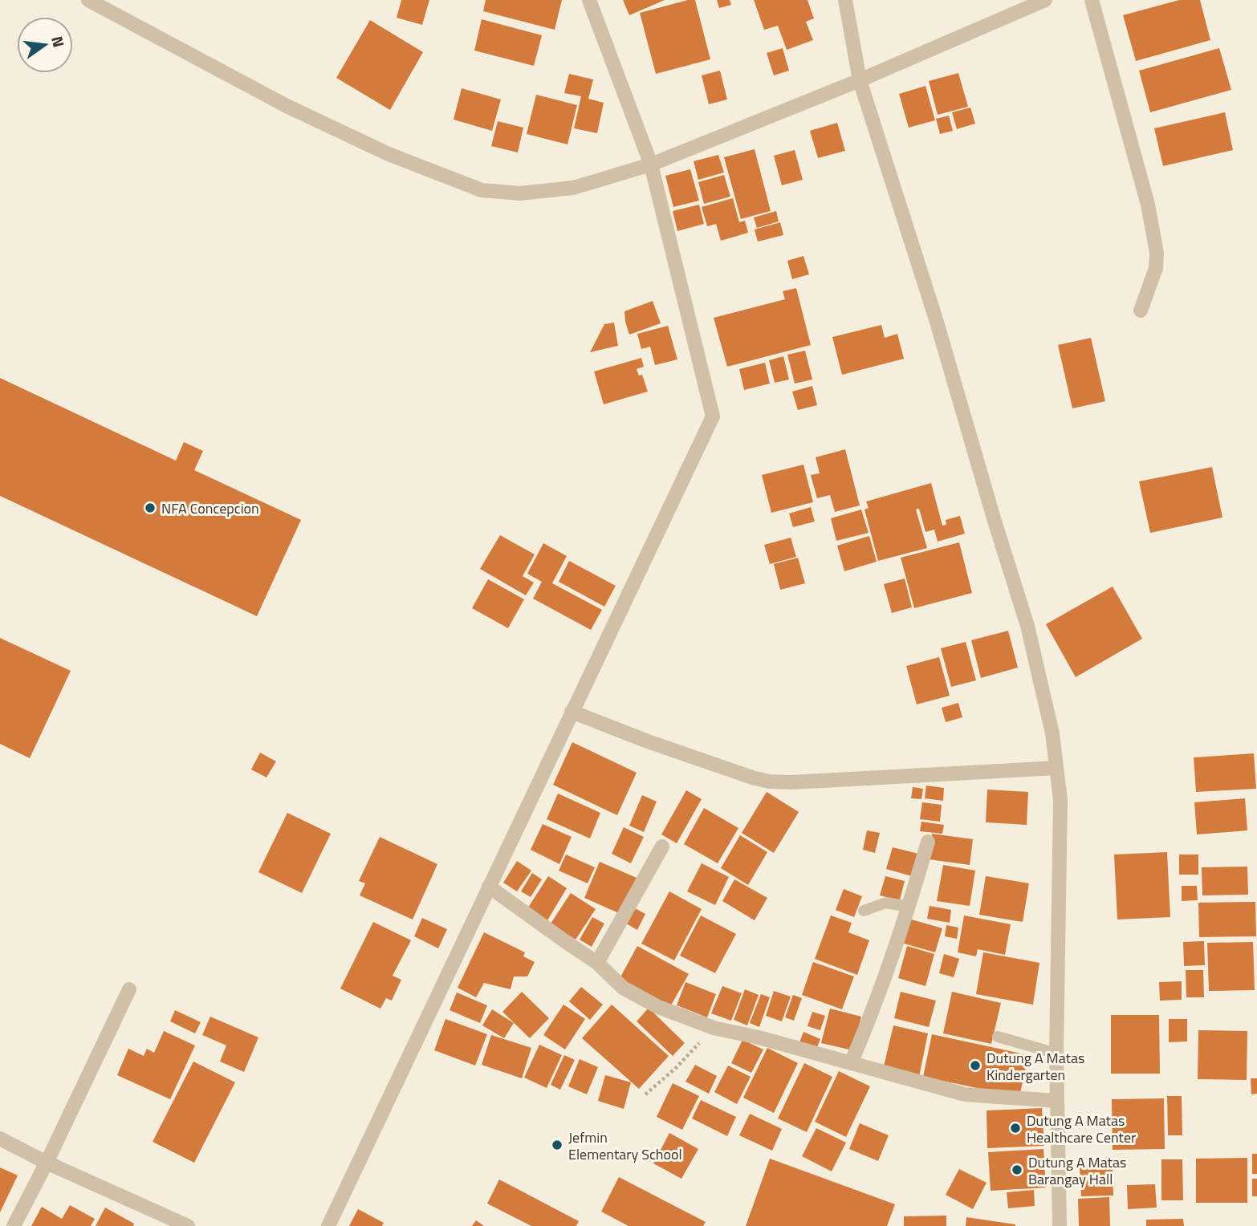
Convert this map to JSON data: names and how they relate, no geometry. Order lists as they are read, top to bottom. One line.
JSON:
{"places":["NFA Concepcion","Dutung A Matas Kindergarten","Dutung A Matas Healthcare Center","Jefmin Elementary School","Dutung A Matas Barangay Hall"],"north":"right"}
